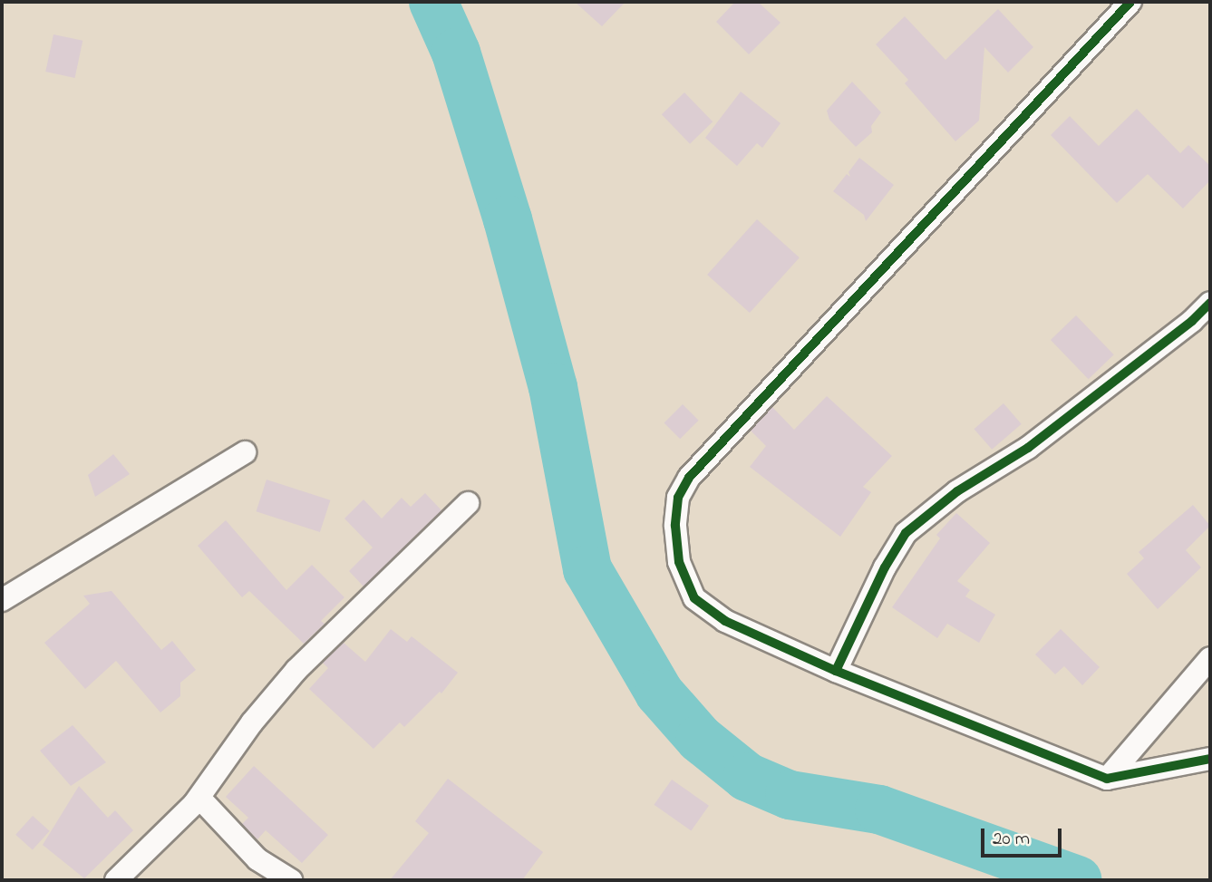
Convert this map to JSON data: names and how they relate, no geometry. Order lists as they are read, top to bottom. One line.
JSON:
{"scale_bar":"20 m"}
